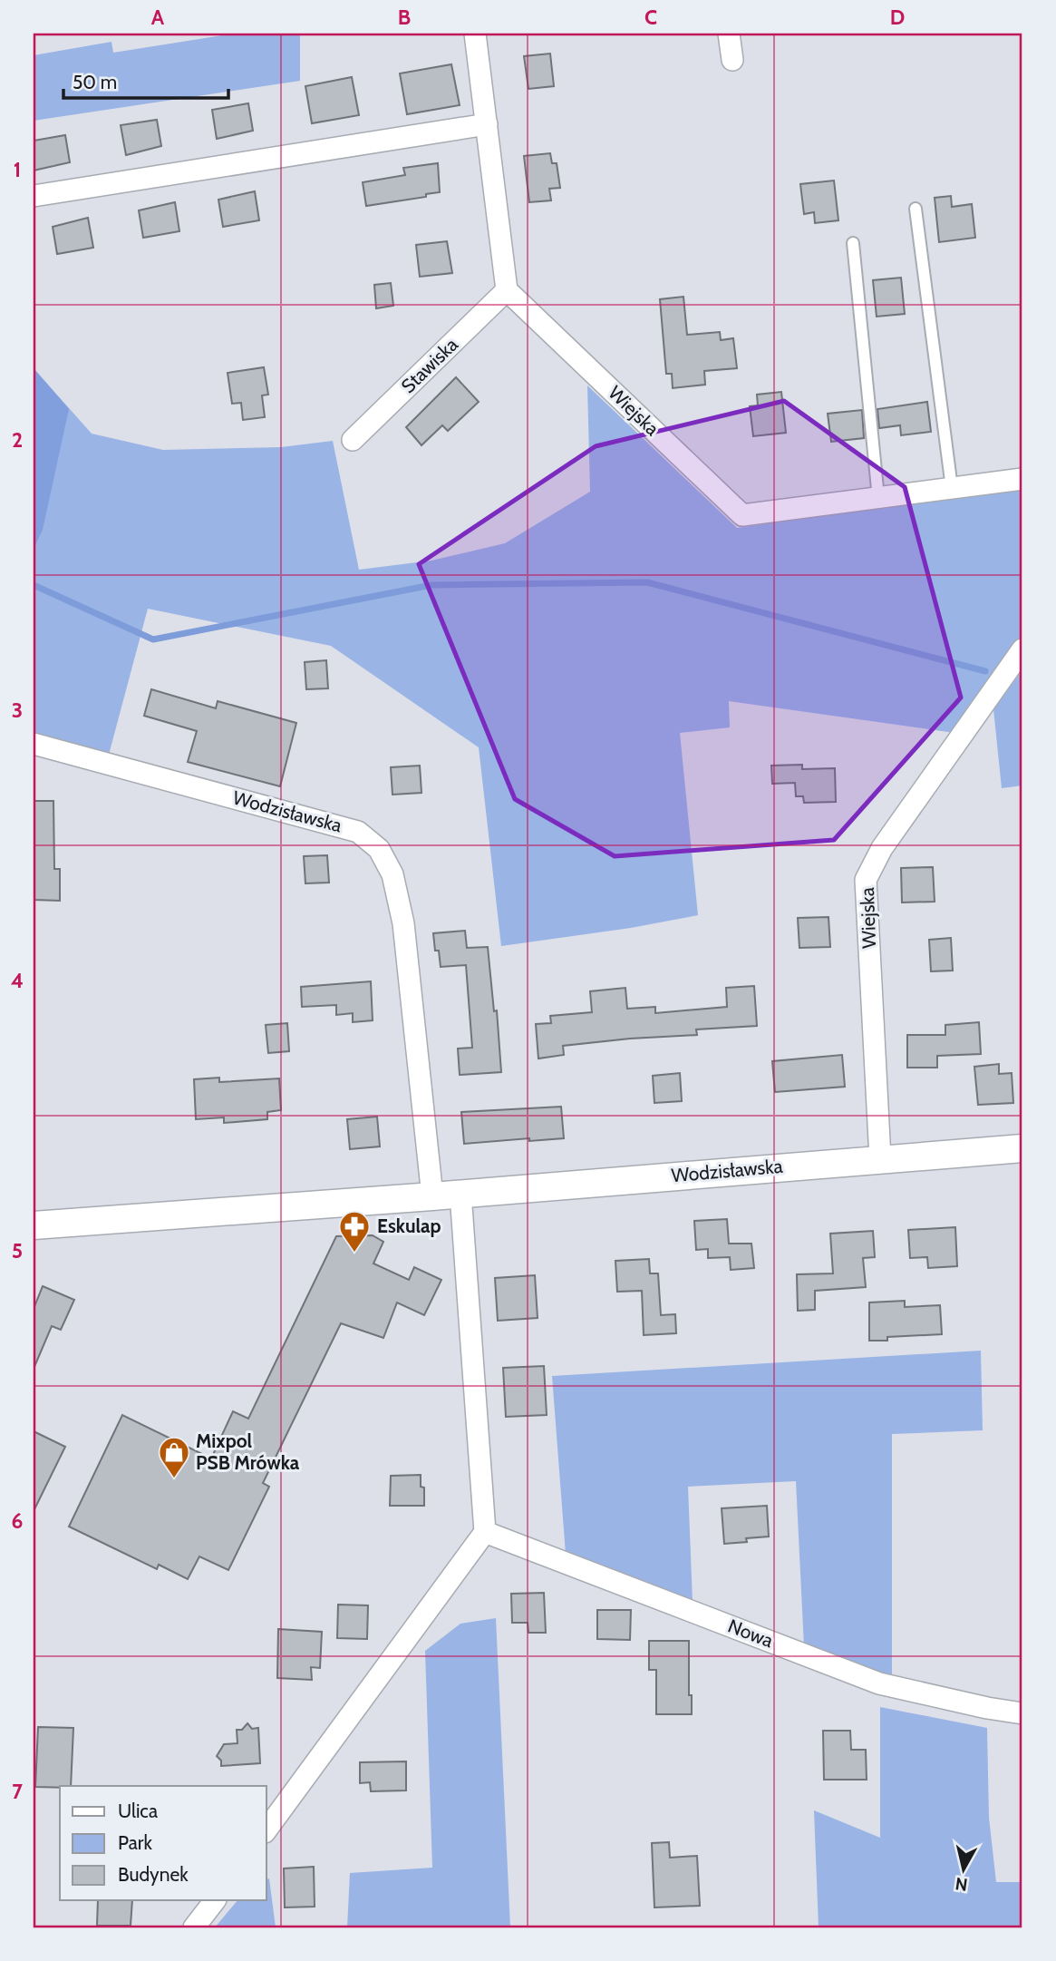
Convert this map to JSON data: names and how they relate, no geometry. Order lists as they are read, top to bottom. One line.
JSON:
{"streets":{"street":["Stawiska","Wiejska","Wodzisławska","Nowa"]},"crossings":[["Stawiska","Wiejska"],["Wiejska","Wodzisławska"]],"places":{"pharmacy":["Eskulap"],"shop":["Mixpol PSB Mrówka"]},"legend":["Ulica","Park","Budynek"],"scale_bar":"50 m","north":"bottom","grid":{"columns":["A","B","C","D"],"rows":["1","2","3","4","5","6","7"]}}
